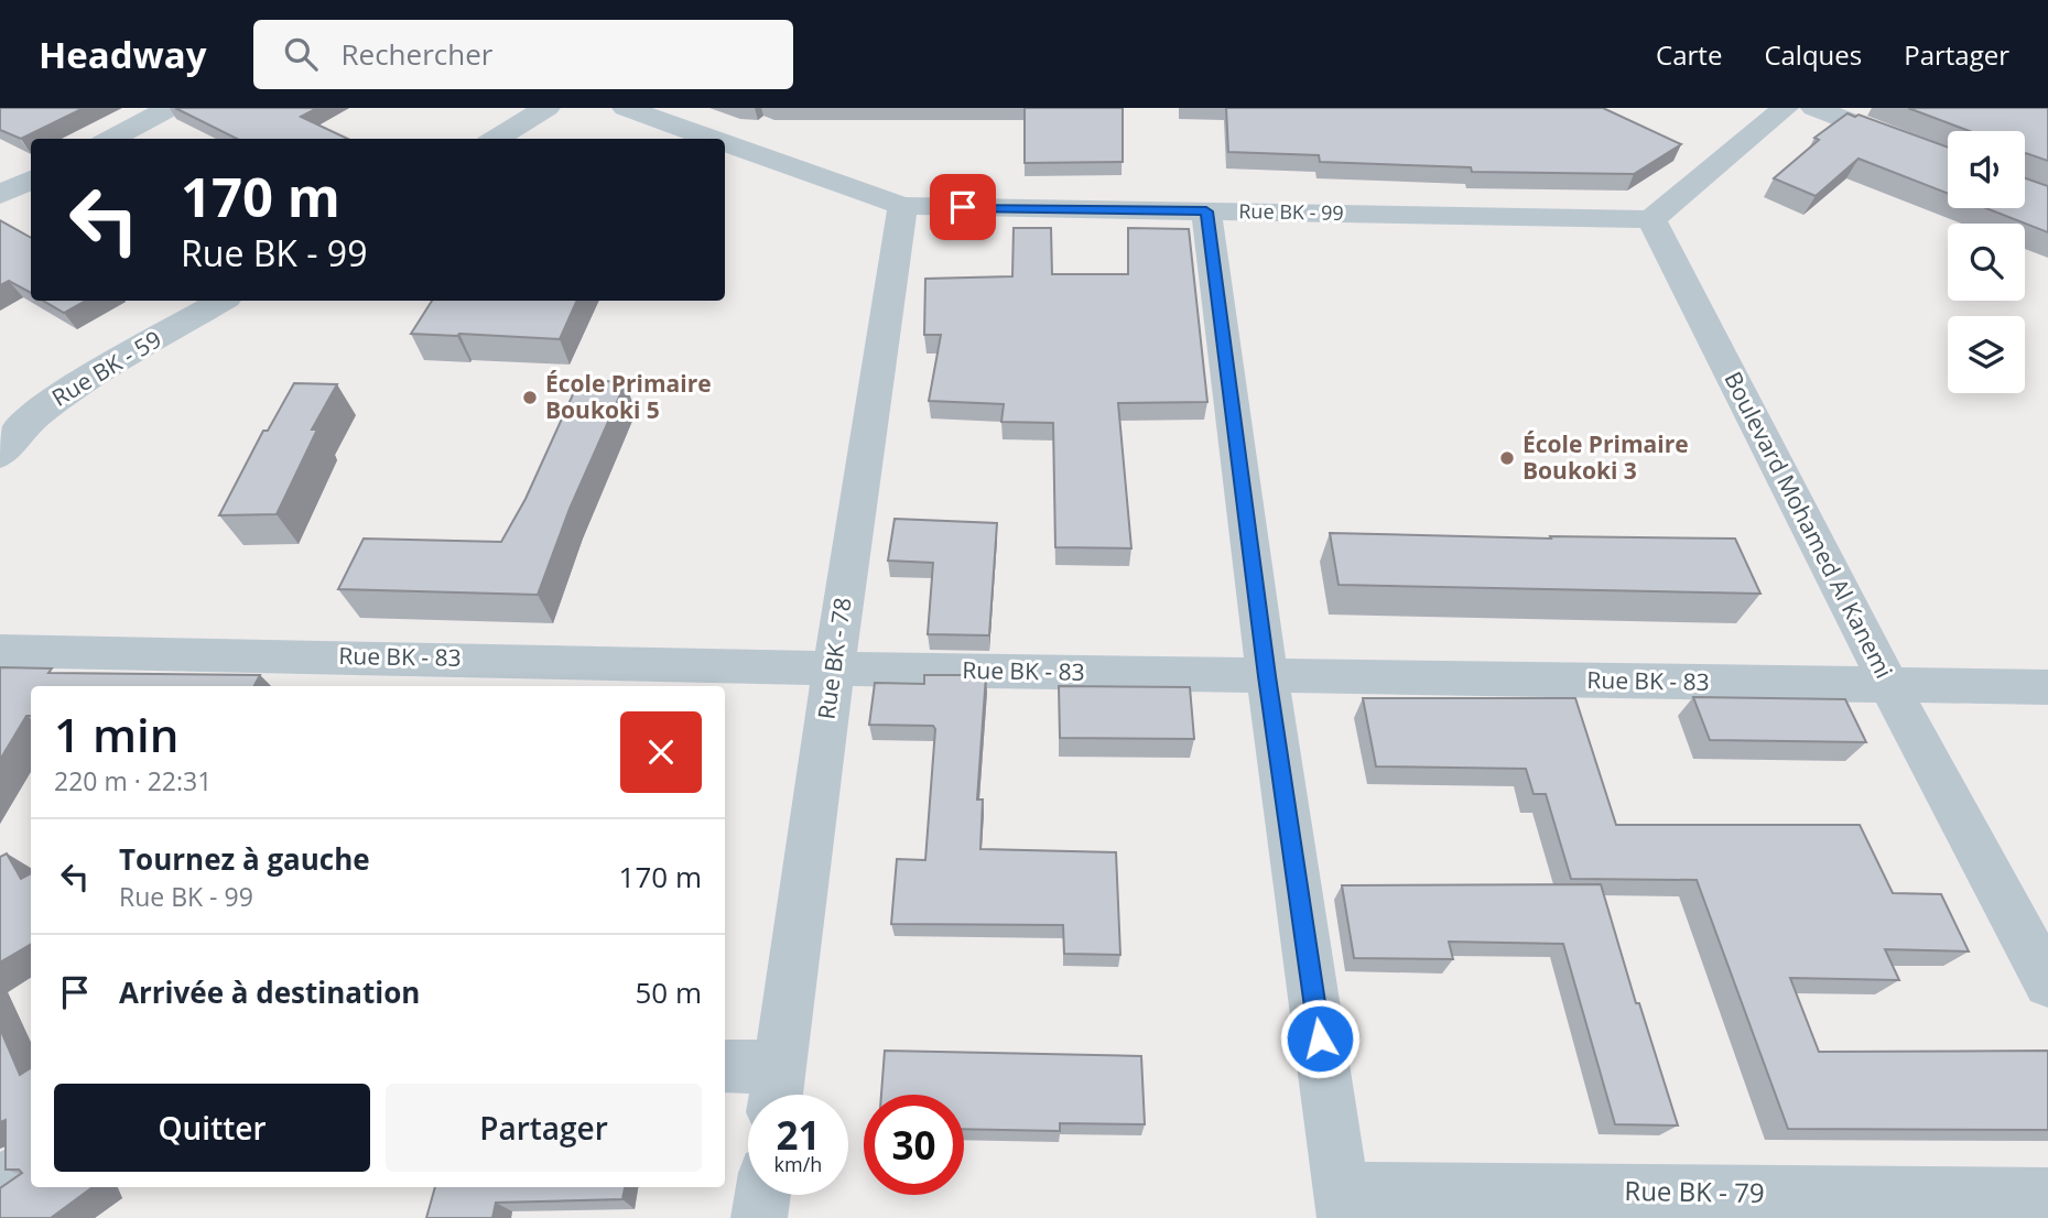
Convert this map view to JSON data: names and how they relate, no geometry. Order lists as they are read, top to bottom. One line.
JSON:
{"streets":{"street":["Rue BK - 99","Rue BK - 59","Boulevard Mohamed Al Kanemi","Rue BK - 83","Rue BK - 78","Rue BK - 79"]},"crossings":[["Rue BK - 99","Boulevard Mohamed Al Kanemi"],["Rue BK - 99","Rue BK - 78"],["Boulevard Mohamed Al Kanemi","Rue BK - 83"],["Rue BK - 83","Rue BK - 78"]],"places":["École Primaire Boukoki 5","École Primaire Boukoki 3"],"page":{"header":"Headway","search":"Rechercher","nav":["Carte","Calques","Partager"],"turn":["170 m","Rue BK - 99"],"heading":["1 min","220 m · 22:31"],"list":[{"name":"Tournez à gauche","note":"Rue BK - 99","value":"170 m"},{"name":"Arrivée à destination","value":"50 m"}],"buttons":["Quitter","Partager"],"speed":"21 km/h","limit":"30"}}
